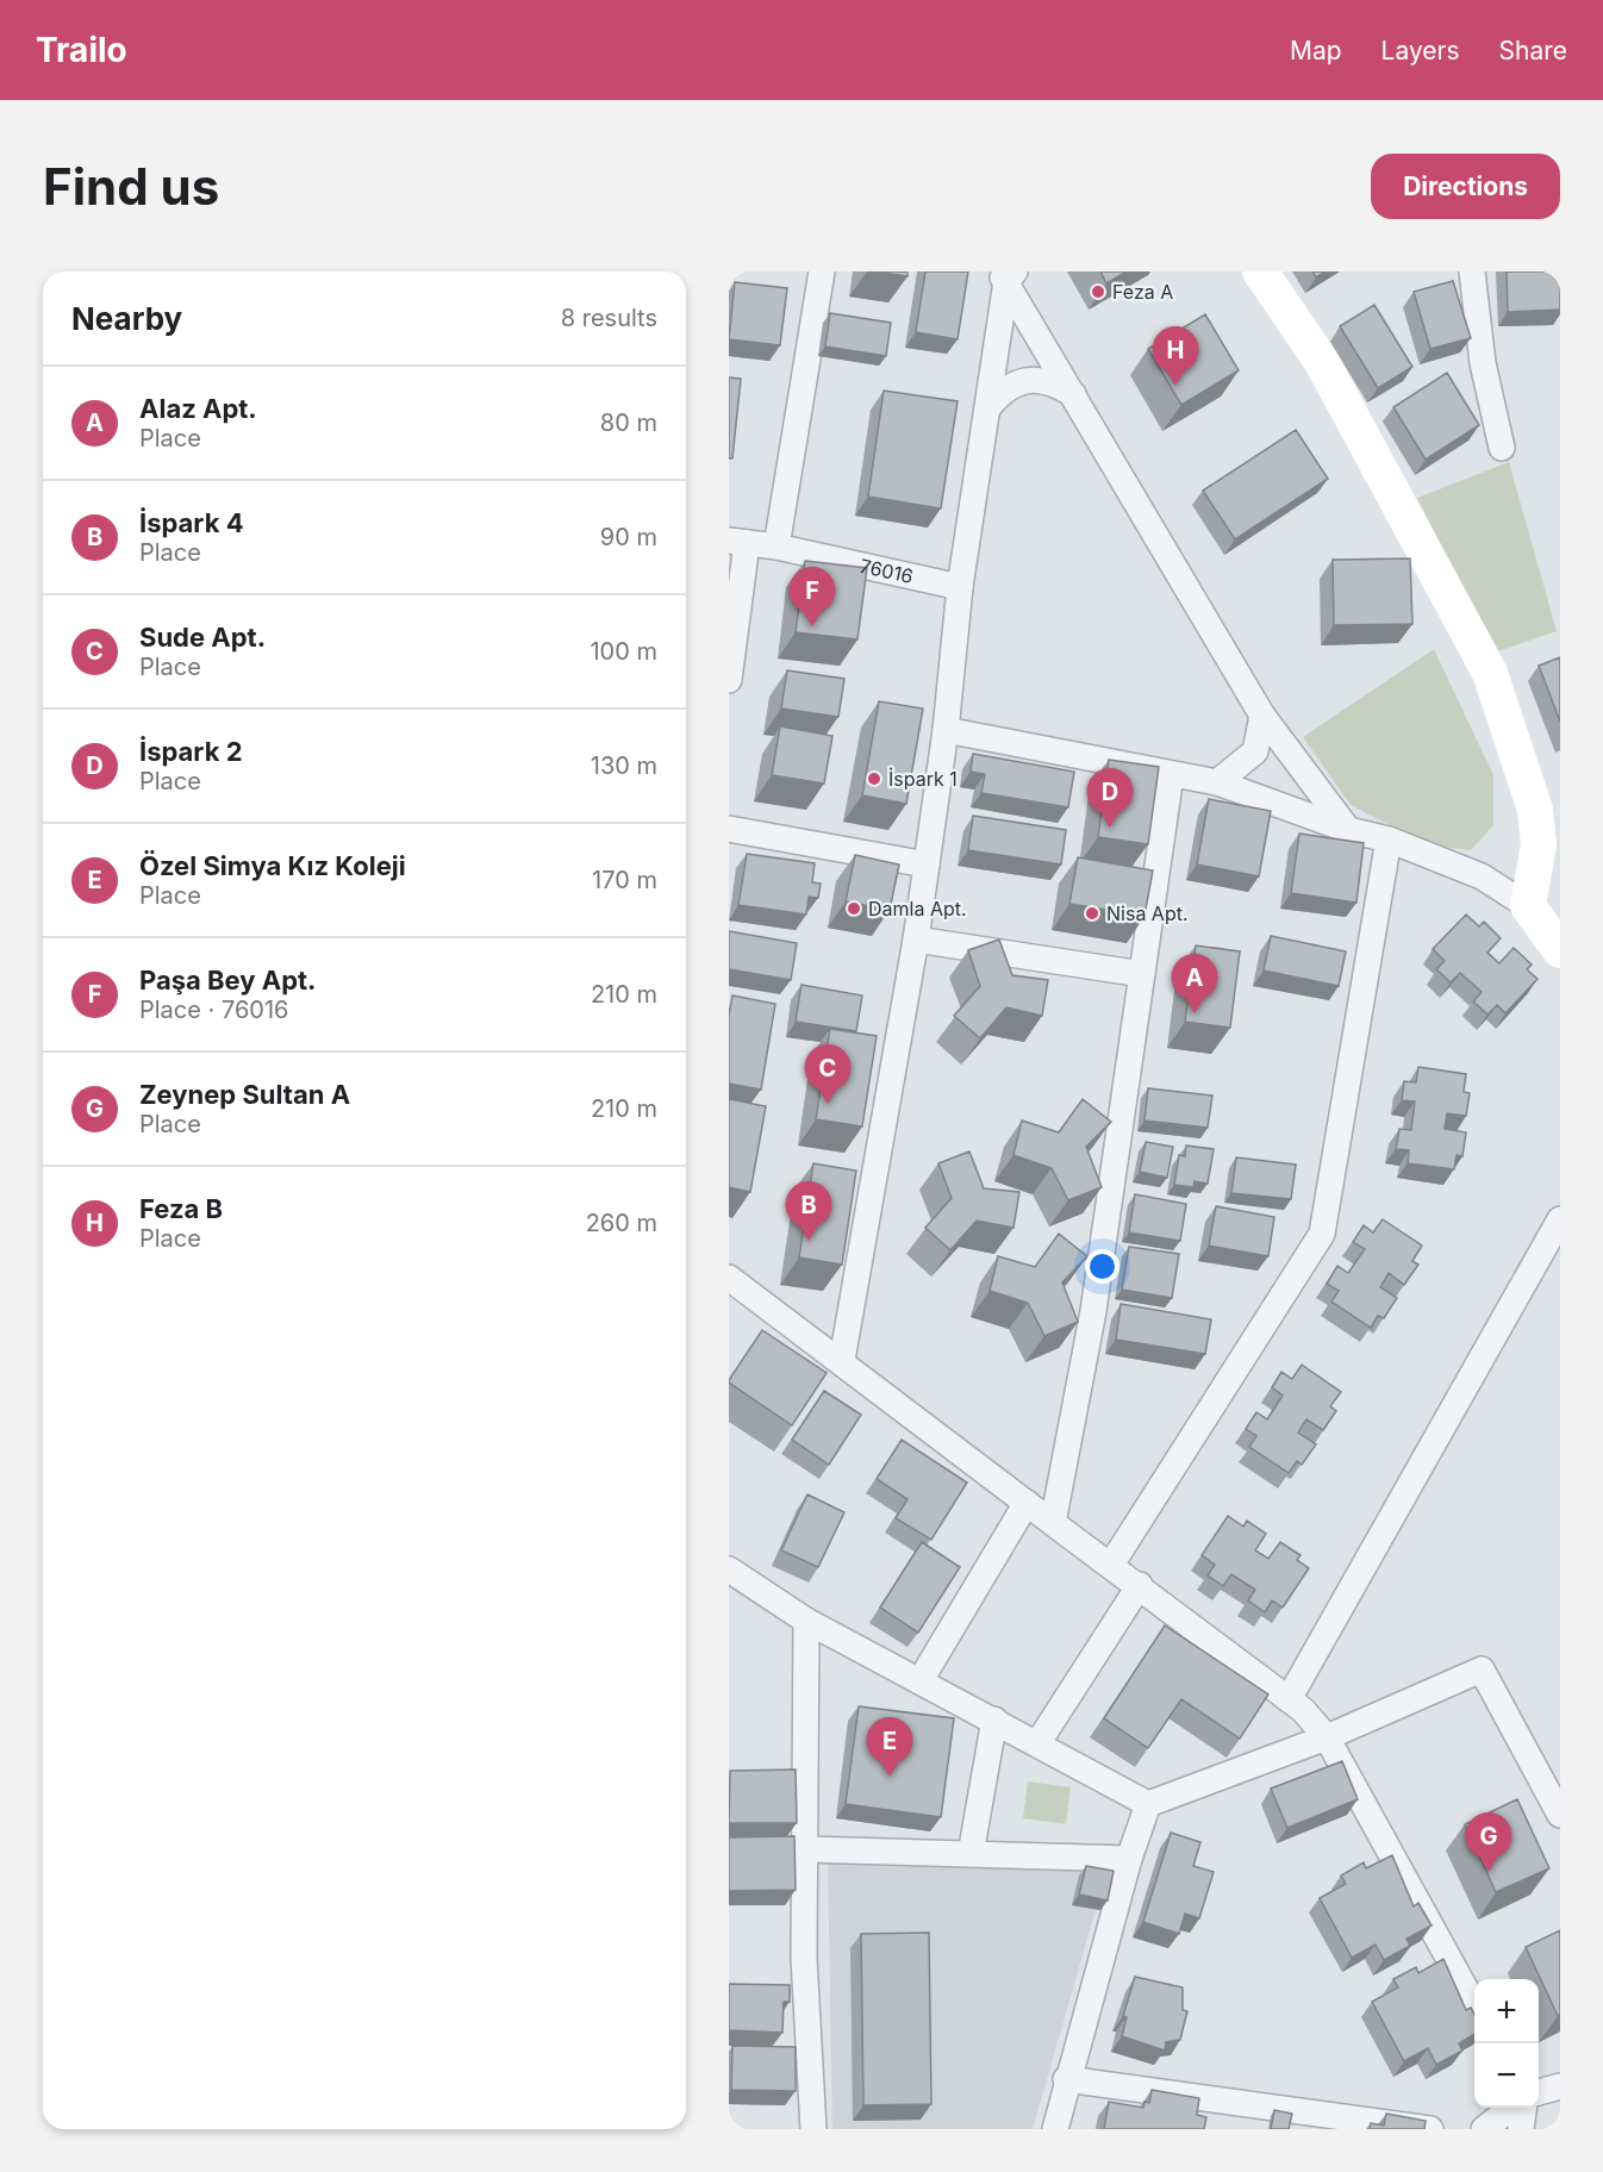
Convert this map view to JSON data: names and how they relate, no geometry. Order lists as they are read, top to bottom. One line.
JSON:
{"streets":{"street":["76016"]},"places":["Feza A","İspark 1","Damla Apt.","Nisa Apt."],"page":{"header":"Trailo","nav":["Map","Layers","Share"],"buttons":"Directions","title":"Find us","heading":["Nearby","8 results"],"pins":["H","F","D","A","C","B","E","G"],"list":[{"mark":"A","name":"Alaz Apt.","note":"Place","value":"80 m"},{"mark":"B","name":"İspark 4","note":"Place","value":"90 m"},{"mark":"C","name":"Sude Apt.","note":"Place","value":"100 m"},{"mark":"D","name":"İspark 2","note":"Place","value":"130 m"},{"mark":"E","name":"Özel Simya Kız Koleji","note":"Place","value":"170 m"},{"mark":"F","name":"Paşa Bey Apt.","note":"Place · 76016","value":"210 m"},{"mark":"G","name":"Zeynep Sultan A","note":"Place","value":"210 m"},{"mark":"H","name":"Feza B","note":"Place","value":"260 m"}],"map_buttons":["+","−"]}}
